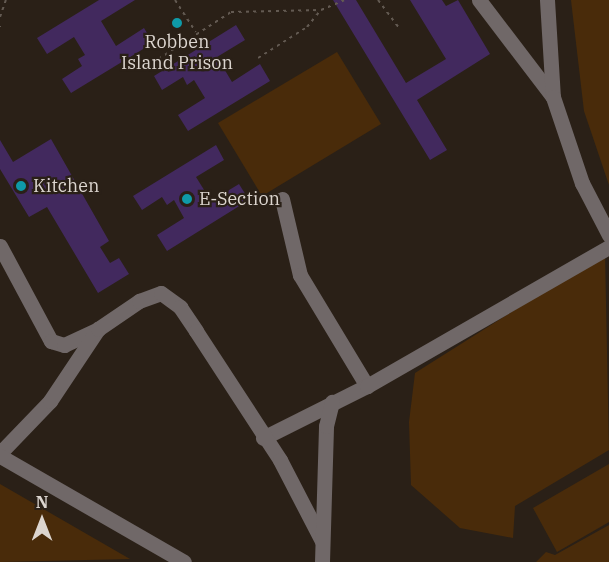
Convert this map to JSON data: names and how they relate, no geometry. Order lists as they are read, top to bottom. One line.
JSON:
{"places":["Robben Island Prison","Kitchen","E-Section"],"north":"top"}
